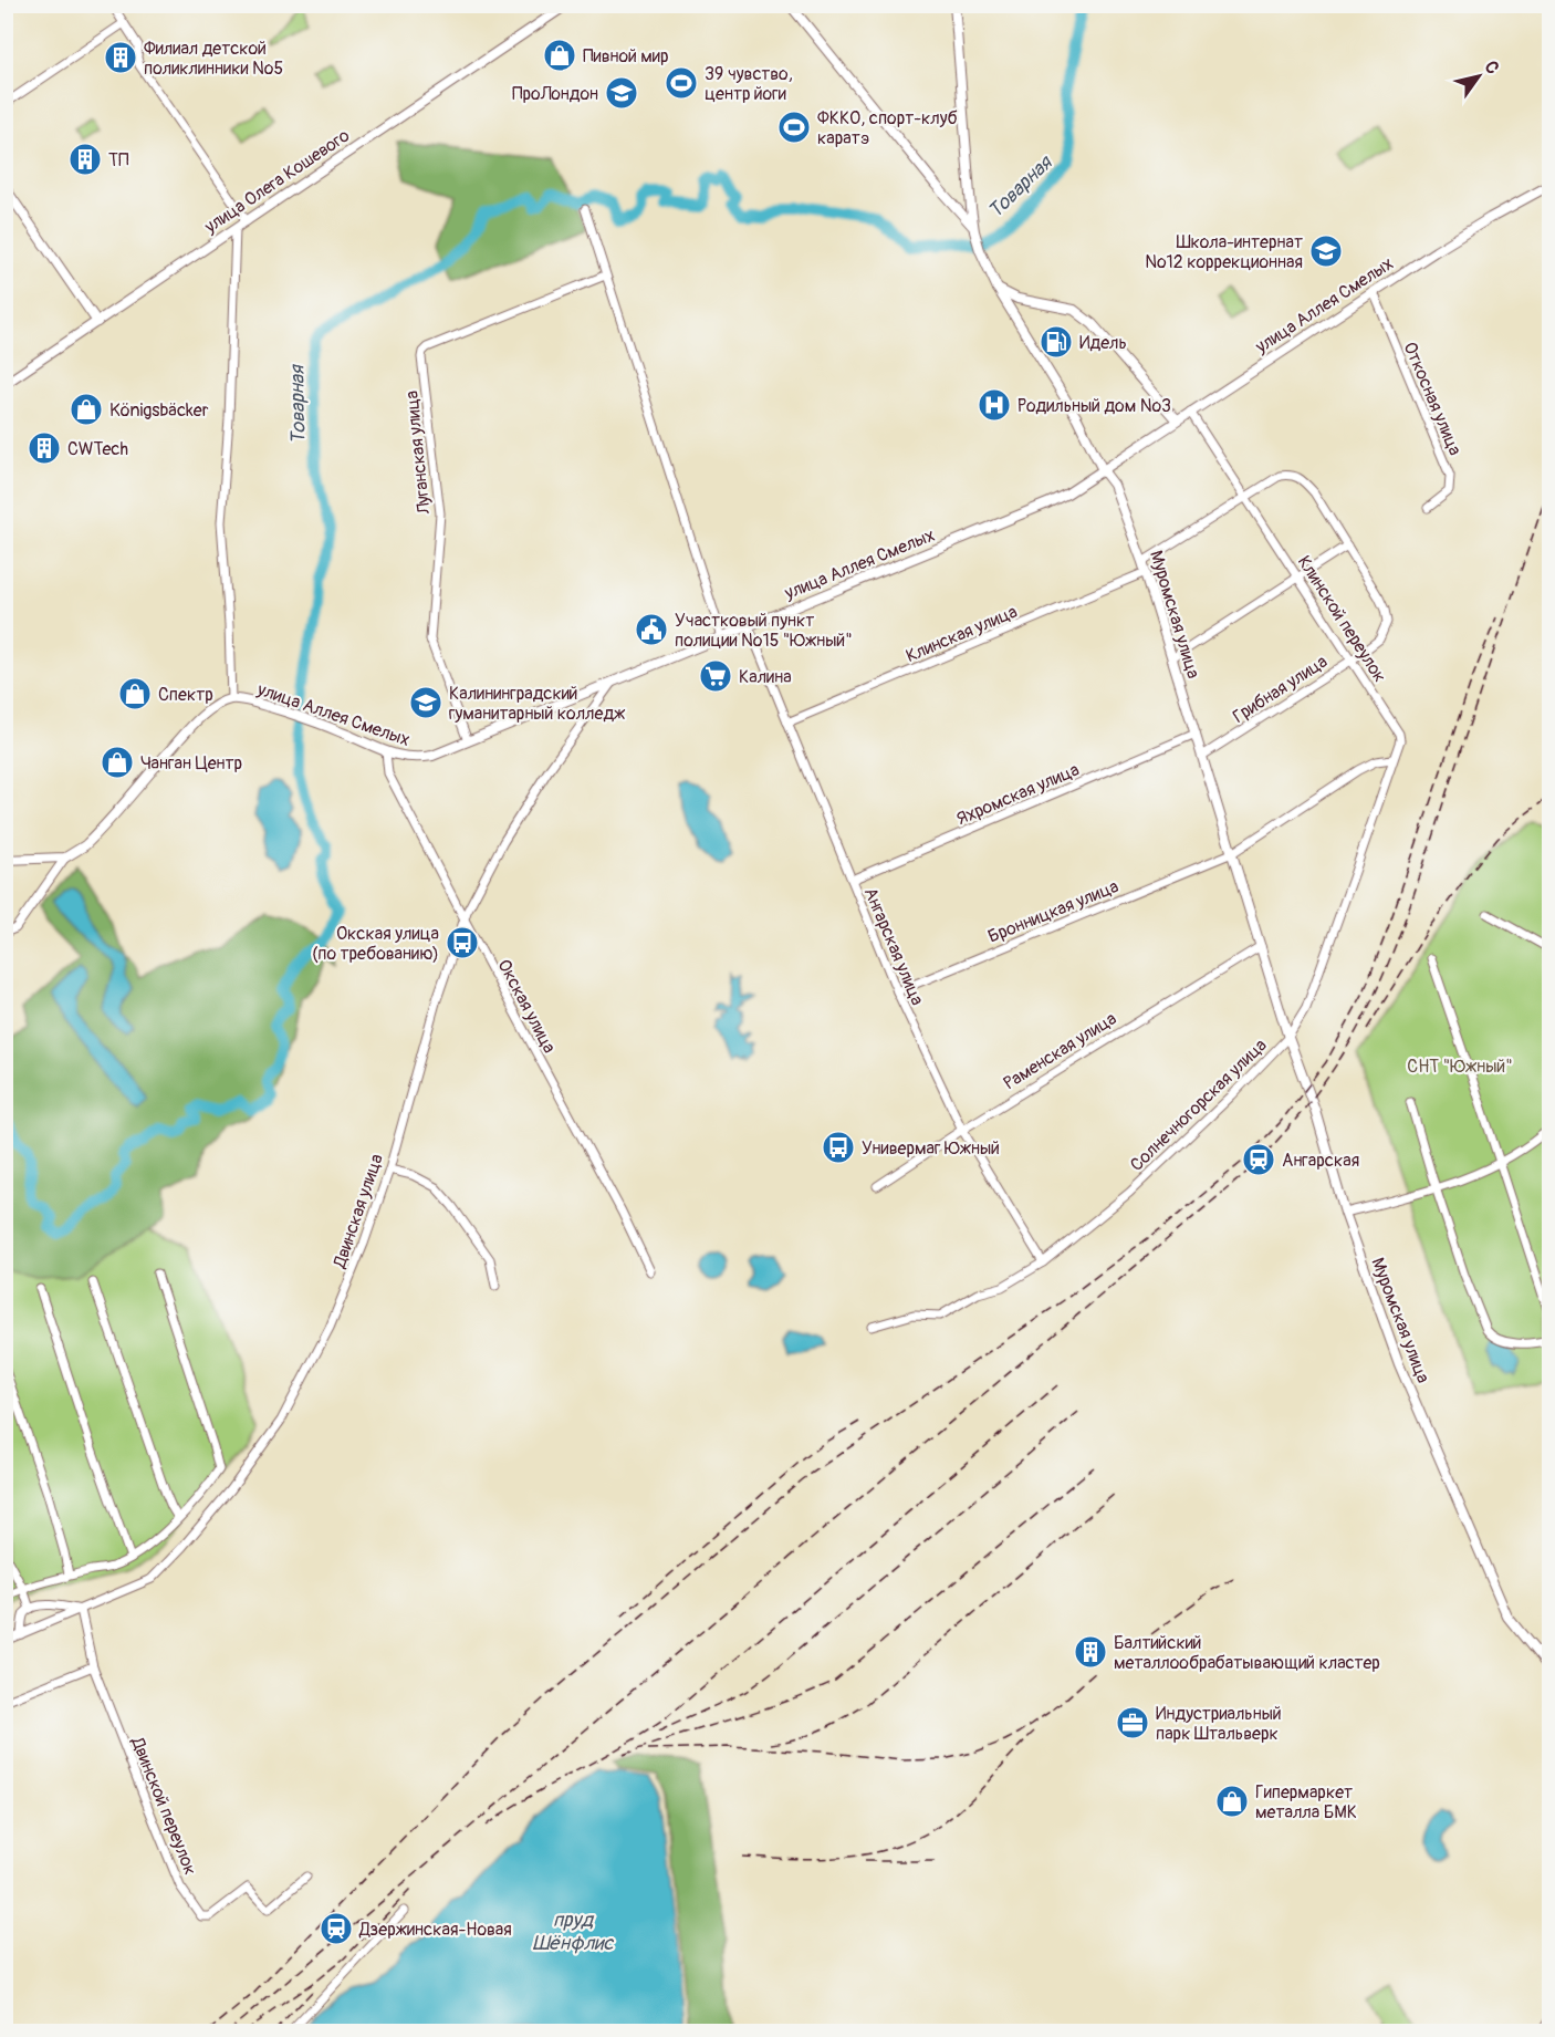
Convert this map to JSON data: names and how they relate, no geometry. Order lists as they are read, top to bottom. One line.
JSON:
{"streets":{"main road":["улица Олега Кошевого","улица Аллея Смелых","Муромская улица"],"street":["Откосная улица","Луганская улица","Клинской переулок","Клинская улица","Грибная улица","Яхромская улица","Бронницкая улица","Ангарская улица","Окская улица","Раменская улица","Солнечногорская улица","Двинская улица","Двинской переулок"]},"crossings":[["улица Аллея Смелых","Откосная улица"],["улица Аллея Смелых","Луганская улица"],["улица Аллея Смелых","Муромская улица"],["улица Аллея Смелых","Клинской переулок"],["улица Аллея Смелых","Ангарская улица"],["улица Аллея Смелых","Окская улица"],["улица Аллея Смелых","Двинская улица"],["Муромская улица","Клинская улица"],["Муромская улица","Грибная улица"],["Муромская улица","Яхромская улица"],["Муромская улица","Бронницкая улица"],["Муромская улица","Раменская улица"],["Муромская улица","Солнечногорская улица"],["Клинской переулок","Грибная улица"],["Клинской переулок","Солнечногорская улица"],["Клинская улица","Ангарская улица"],["Яхромская улица","Ангарская улица"],["Бронницкая улица","Ангарская улица"],["Ангарская улица","Раменская улица"],["Ангарская улица","Солнечногорская улица"],["Окская улица","Двинская улица"],["Двинская улица","Двинской переулок"]],"water":["Товарная","пруд Шёнфлис"],"parks":["СНТ \"Южный\""],"places":{"shop":["Пивной мир","Königsbäcker","Спектр","Чанган Центр","Гипермаркет металла БМК"],"building":["Филиал детской поликлинники №5","ТП","CWTech","Балтийский металлообрабатывающий кластер"],"sports":["39 чувство, центр йоги","ФККО, спорт-клуб каратэ"],"school or university":["ПроЛондон","Школа-интернат №12 коррекционная","Калининградский гуманитарный колледж"],"fuel station":["Идель"],"hospital":["Родильный дом №3"],"public building":["Участковый пункт полиции №15 \"Южный\""],"supermarket":["Калина"],"bus stop":["Окская улица (по требованию)","Универмаг Южный"],"station":["Ангарская","Дзержинская-Новая"],"office":["Индустриальный парк Штальверк"]},"north":"top right"}
